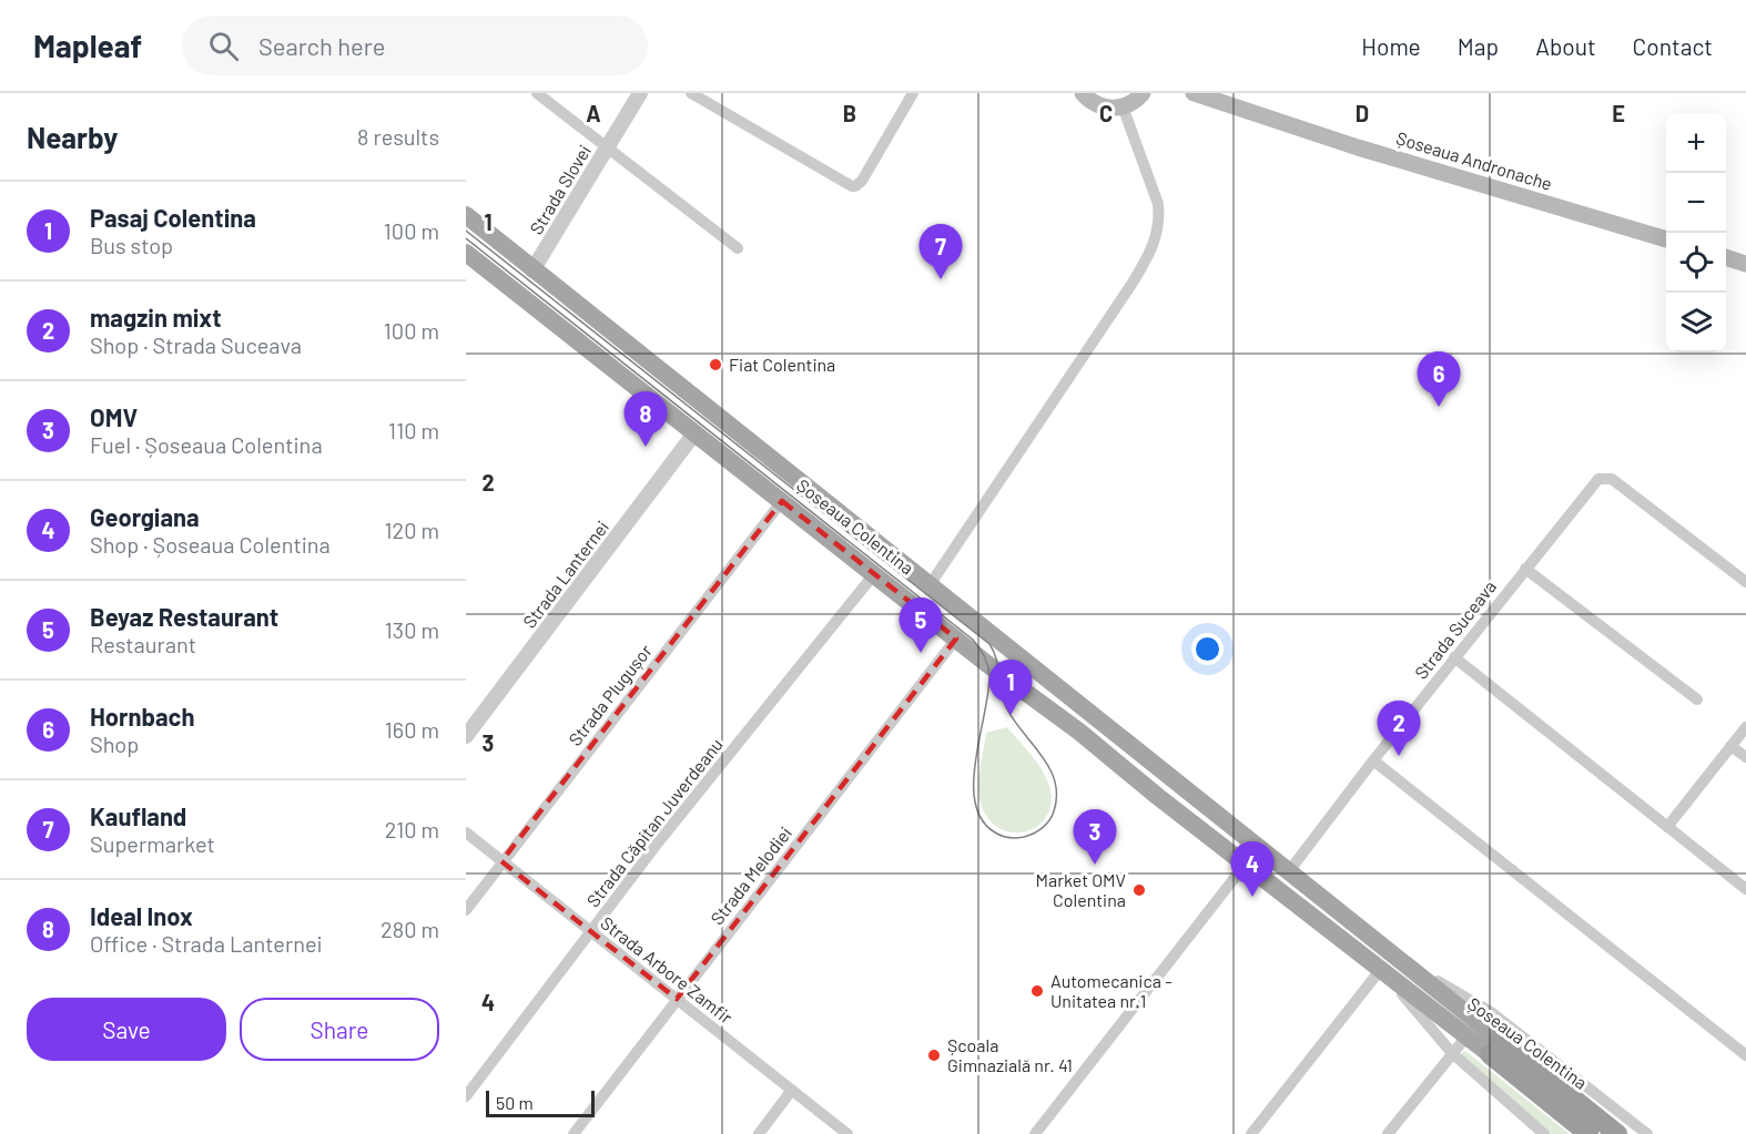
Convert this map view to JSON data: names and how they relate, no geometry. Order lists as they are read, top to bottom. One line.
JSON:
{"streets":{"main road":["Șoseaua Andronache","Șoseaua Colentina"],"street":["Strada Slovei","Strada Lanternei","Strada Suceava","Strada Plugușor","Strada Căpitan Juverdeanu","Strada Melodiei","Strada Arbore Zamfir"]},"crossings":[["Strada Slovei","Șoseaua Colentina"],["Șoseaua Colentina","Strada Lanternei"],["Șoseaua Colentina","Strada Suceava"],["Șoseaua Colentina","Strada Plugușor"],["Șoseaua Colentina","Strada Căpitan Juverdeanu"],["Șoseaua Colentina","Strada Melodiei"],["Strada Plugușor","Strada Arbore Zamfir"],["Strada Căpitan Juverdeanu","Strada Arbore Zamfir"],["Strada Melodiei","Strada Arbore Zamfir"]],"places":["Fiat Colentina","Market OMV Colentina","Automecanica - Unitatea nr.1","Școala Gimnazială nr. 41"],"scale_bar":"50 m","page":{"header":"Mapleaf","search":"Search here","nav":["Home","Map","About","Contact"],"heading":["Nearby","8 results"],"map_buttons":["+","−"],"list":[{"mark":"1","name":"Pasaj Colentina","note":"Bus stop","value":"100 m"},{"mark":"2","name":"magzin mixt","note":"Shop · Strada Suceava","value":"100 m"},{"mark":"3","name":"OMV","note":"Fuel · Șoseaua Colentina","value":"110 m"},{"mark":"4","name":"Georgiana","note":"Shop · Șoseaua Colentina","value":"120 m"},{"mark":"5","name":"Beyaz Restaurant","note":"Restaurant","value":"130 m"},{"mark":"6","name":"Hornbach","note":"Shop","value":"160 m"},{"mark":"7","name":"Kaufland","note":"Supermarket","value":"210 m"},{"mark":"8","name":"Ideal Inox","note":"Office · Strada Lanternei","value":"280 m"}],"pins":["7","6","8","5","1","2","3","4"],"buttons":["Save","Share"],"scale":"50 m"},"grid":{"columns":["A","B","C","D","E"],"rows":["1","2","3","4"]}}
